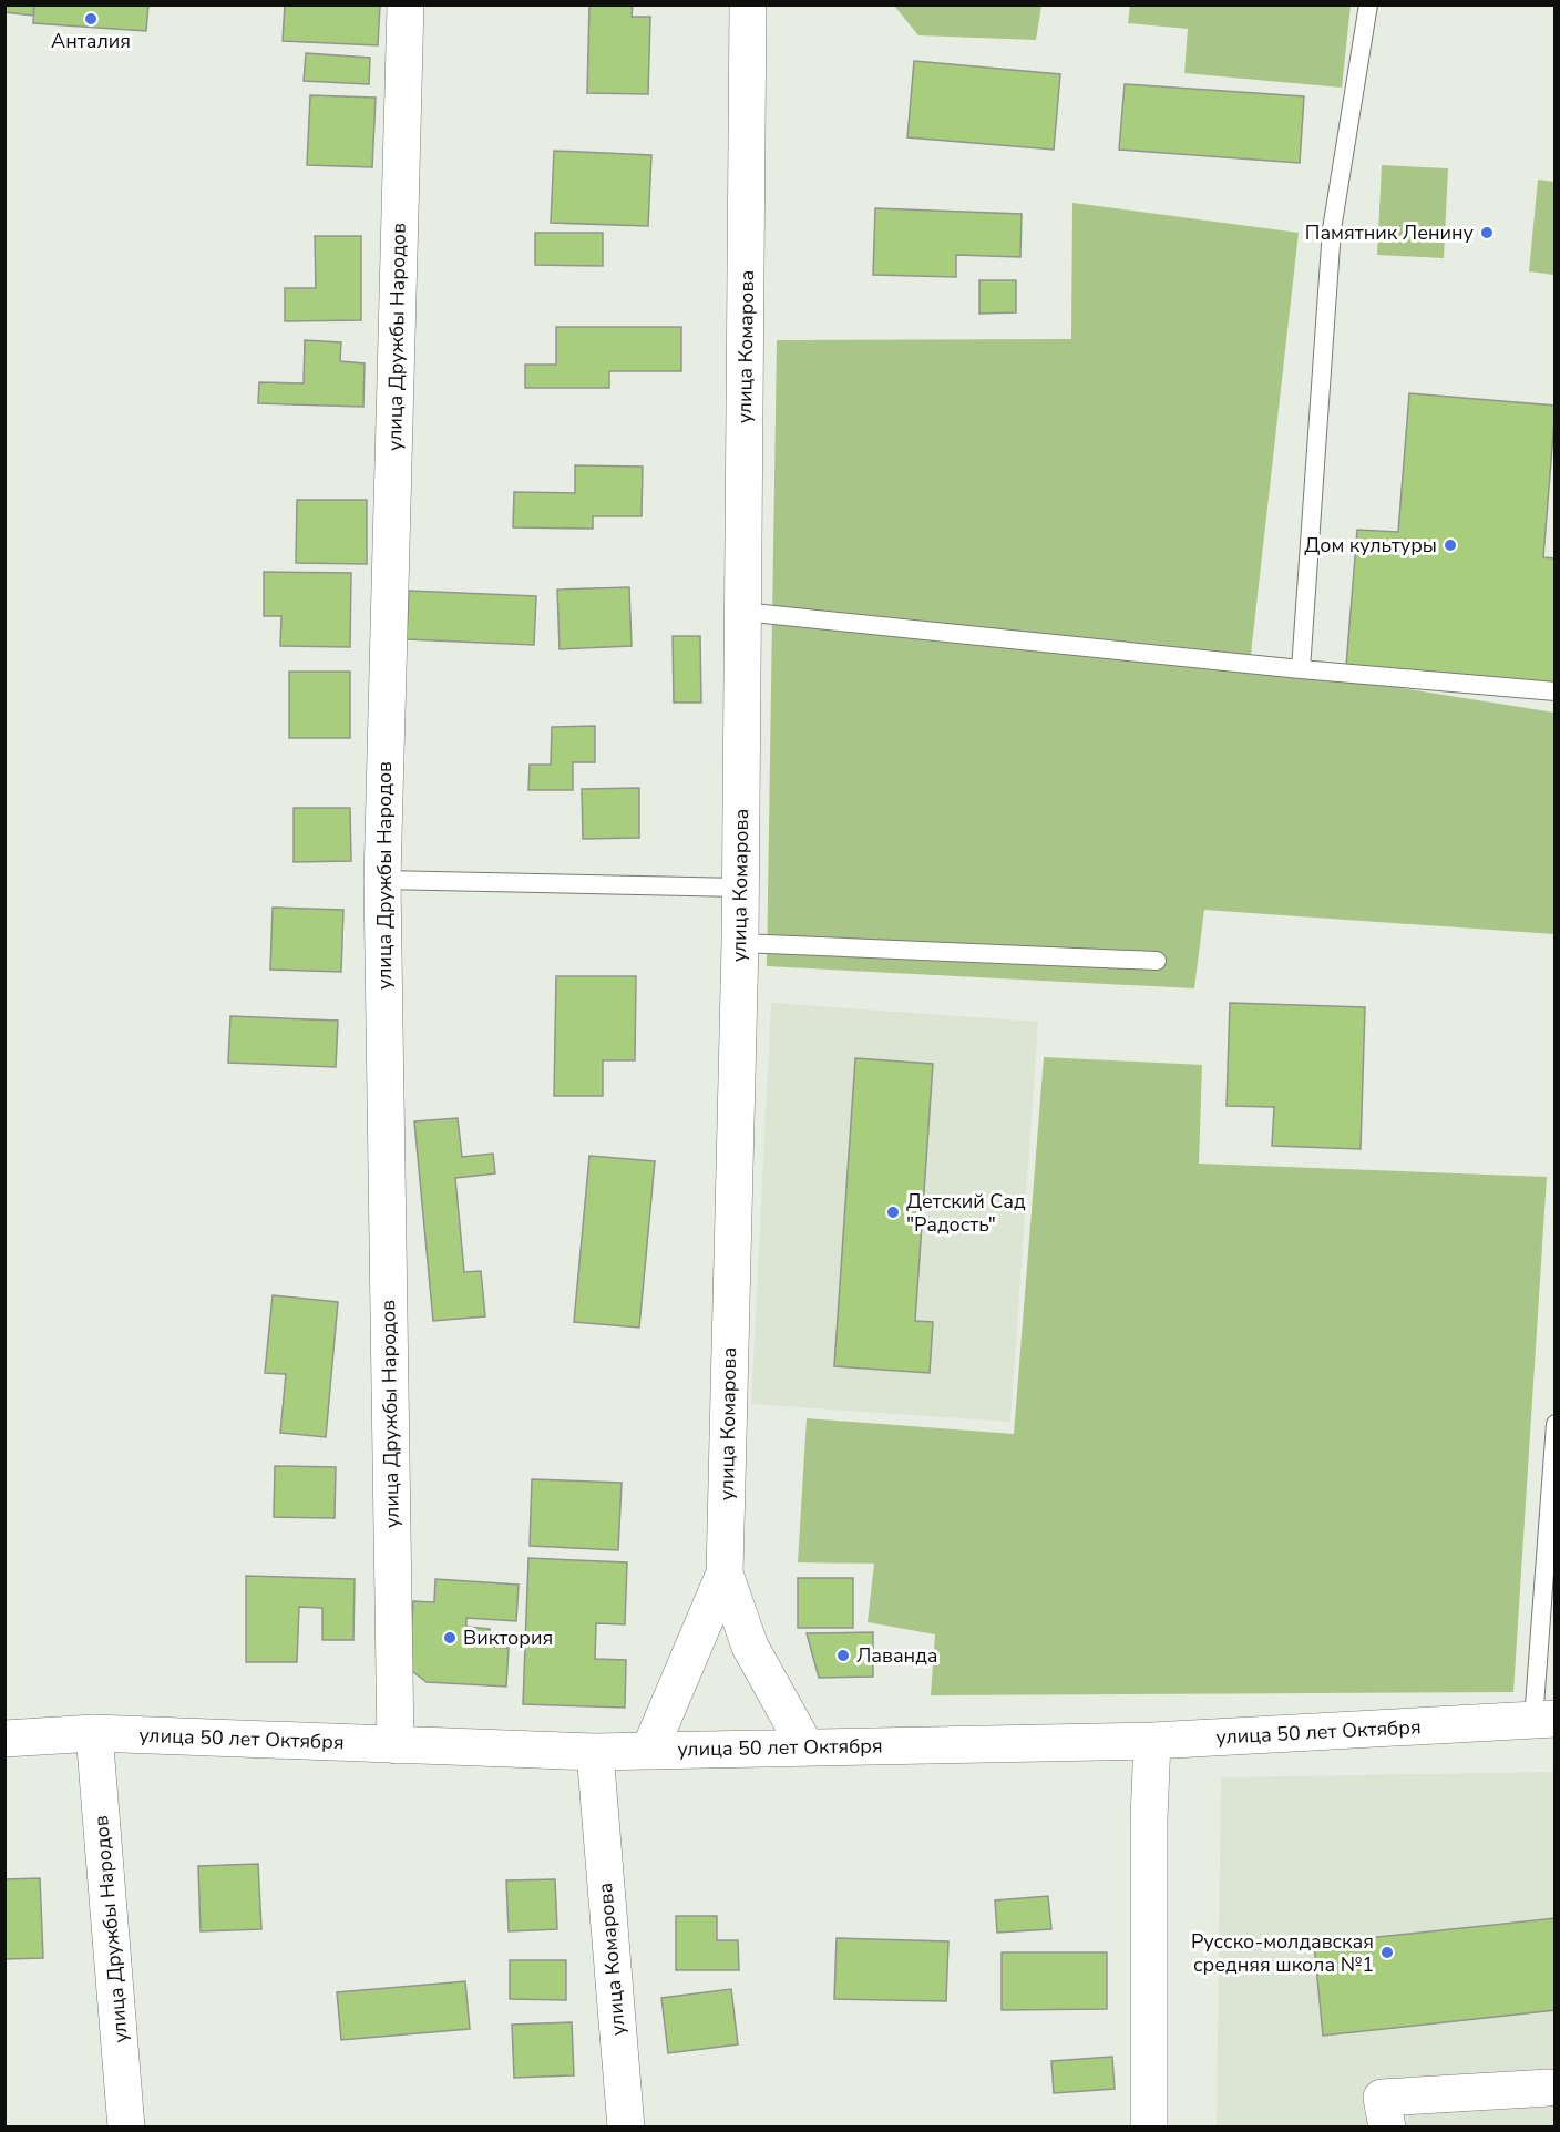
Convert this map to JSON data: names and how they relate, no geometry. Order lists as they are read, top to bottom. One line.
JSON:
{"streets":{"street":["улица Дружбы Народов","улица Комарова","улица 50 лет Октября"]},"crossings":[["улица Дружбы Народов","улица 50 лет Октября"],["улица Комарова","улица 50 лет Октября"]],"places":["Анталия","Памятник Ленину","Дом культуры","Детский Сад \"Радость\"","Виктория","Лаванда","Русско-молдавская средняя школа №1"]}
